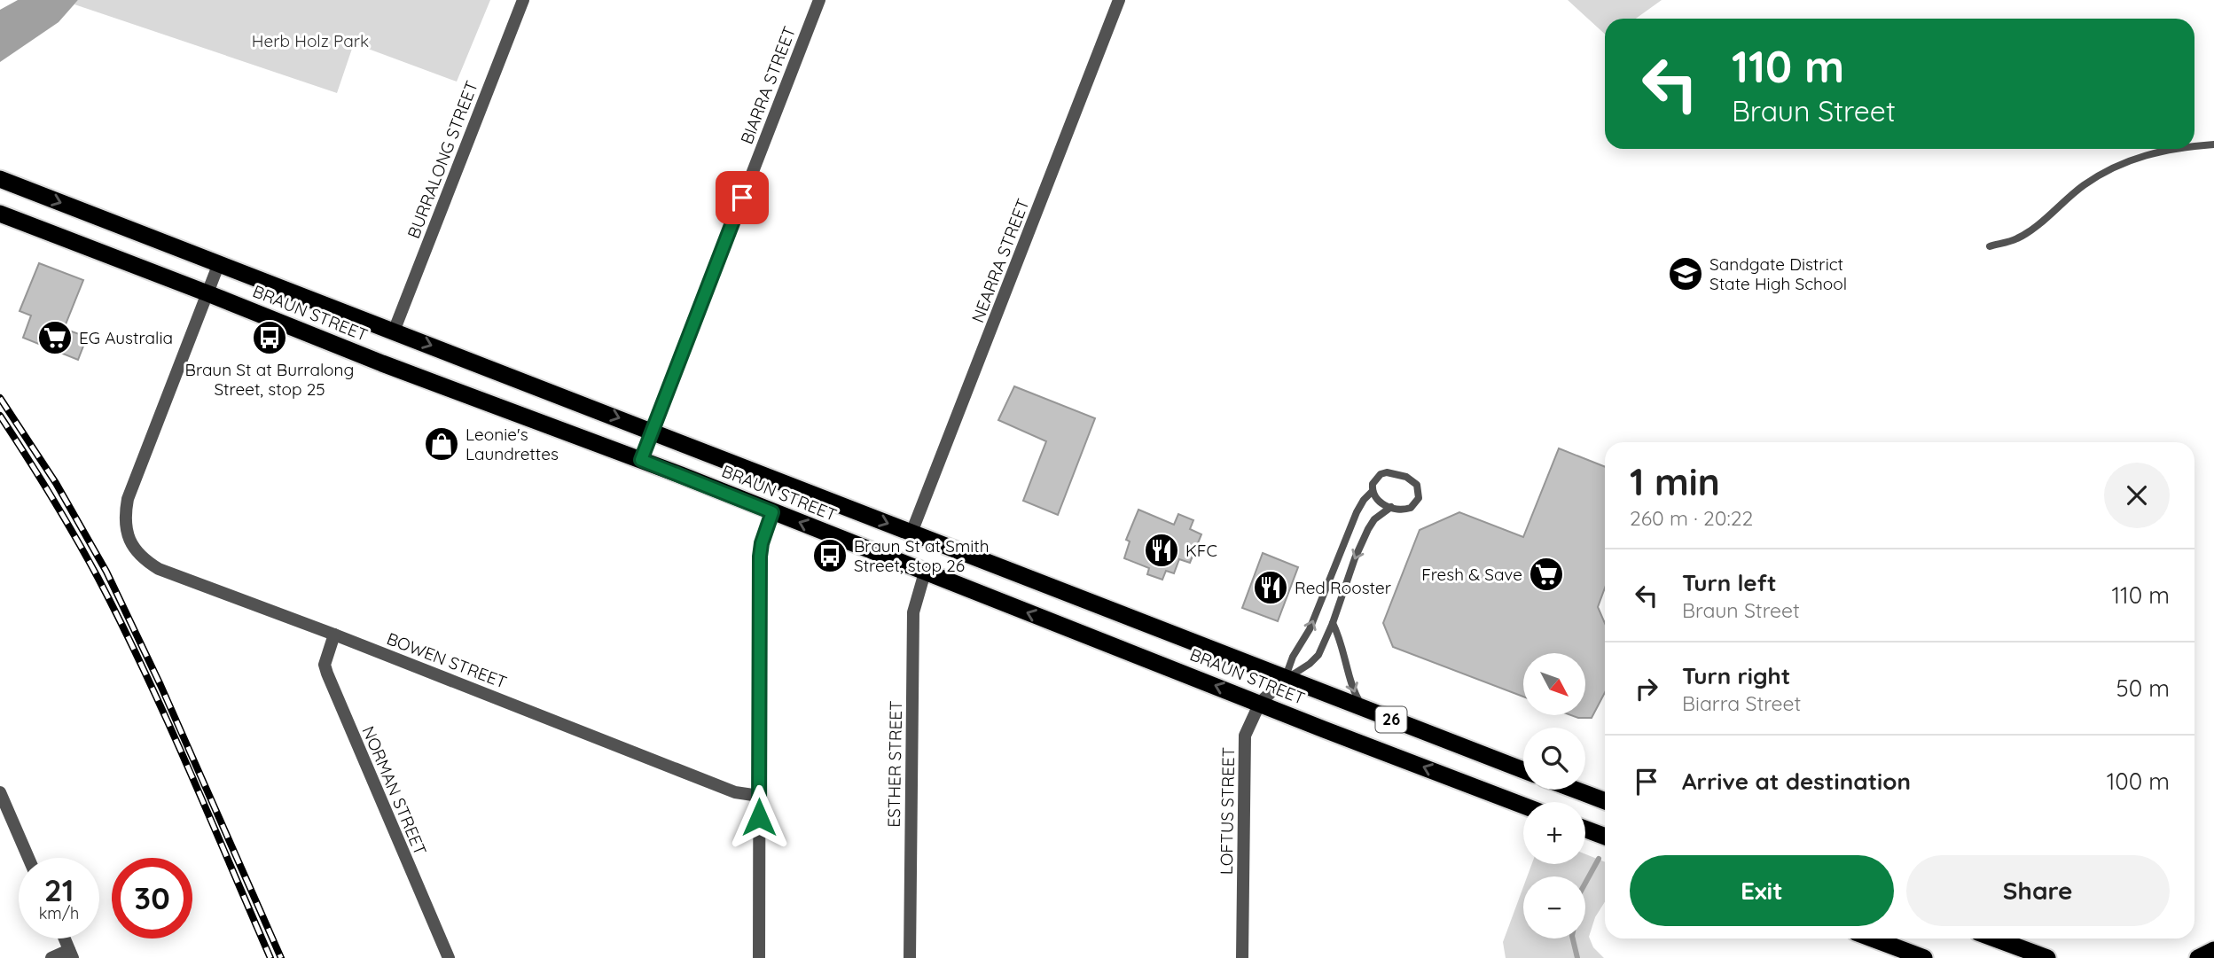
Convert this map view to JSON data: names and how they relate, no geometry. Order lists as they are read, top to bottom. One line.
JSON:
{"streets":{"highway":["BRAUN STREET","26"],"street":["BIARRA STREET","BURRALONG STREET","NEARRA STREET","BOWEN STREET","ESTHER STREET","NORMAN STREET","LOFTUS STREET"]},"crossings":[["BIARRA STREET","BRAUN STREET"],["BURRALONG STREET","BRAUN STREET"],["NEARRA STREET","BRAUN STREET"],["BRAUN STREET","BOWEN STREET"],["BRAUN STREET","ESTHER STREET"],["BRAUN STREET","LOFTUS STREET"],["BOWEN STREET","NORMAN STREET"]],"parks":["Herb Holz Park"],"places":{"school or university":["Sandgate District State High School"],"supermarket":["EG Australia","Fresh & Save"],"bus stop":["Braun St at Burralong Street, stop 25","Braun St at Smith Street, stop 26"],"shop":["Leonie's Laundrettes"],"restaurant":["KFC","Red Rooster"]},"north":"bottom right","page":{"turn":["110 m","Braun Street"],"heading":["1 min","260 m · 20:22"],"list":[{"name":"Turn left","note":"Braun Street","value":"110 m"},{"name":"Turn right","note":"Biarra Street","value":"50 m"},{"name":"Arrive at destination","value":"100 m"}],"map_buttons":["+","−"],"buttons":["Exit","Share"],"speed":"21 km/h","limit":"30"}}
